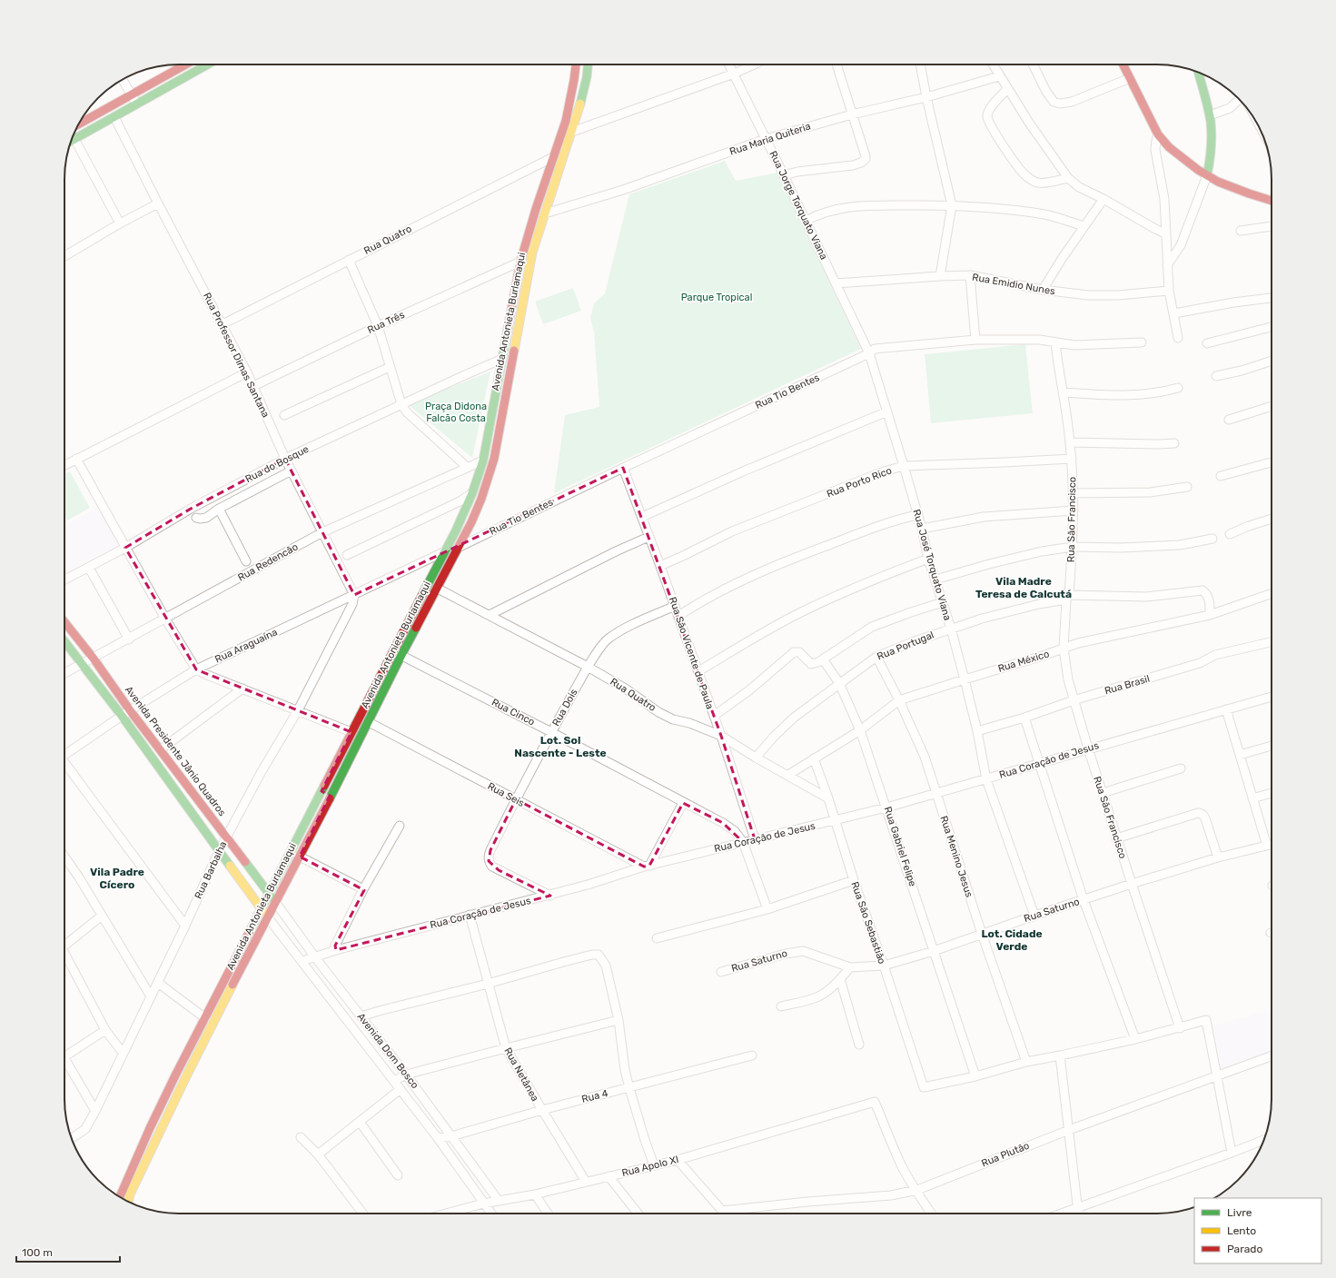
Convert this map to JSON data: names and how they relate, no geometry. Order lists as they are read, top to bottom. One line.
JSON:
{"streets":{"main road":["Avenida Antonieta Burlamaqui","Avenida Presidente Jânio Quadros"],"street":["Rua Maria Quiteria","Rua Jorge Torquato Viana","Rua Quatro","Rua Emidio Nunes","Rua Três","Rua Professor Dimas Santana","Rua Tio Bentes","Rua do Bosque","Rua Porto Rico","Rua São Francisco","Rua Redencão","Rua José Torquato Viana","Rua Araguaína","Rua Portugal","Rua São Vicente de Paula","Rua México","Rua Brasil","Rua Dois","Rua Cinco","Rua Coração de Jesus","Rua Seis","Rua Gabriel Felipe","Rua Menino Jesus","Rua Barbalha","Rua Saturno","Rua São Sebastião","Avenida Dom Bosco","Rua Netânea","Rua 4","Rua Plutão","Rua Apolo XI"]},"crossings":[["Rua Maria Quiteria","Rua Jorge Torquato Viana"],["Rua Maria Quiteria","Avenida Antonieta Burlamaqui"],["Rua Jorge Torquato Viana","Rua Emidio Nunes"],["Rua Jorge Torquato Viana","Rua Tio Bentes"],["Rua Jorge Torquato Viana","Rua José Torquato Viana"],["Rua Quatro","Avenida Antonieta Burlamaqui"],["Rua Quatro","Rua Professor Dimas Santana"],["Rua Quatro","Rua Portugal"],["Rua Quatro","Rua São Vicente de Paula"],["Rua Quatro","Rua México"],["Rua Quatro","Rua Dois"],["Rua Quatro","Rua São Sebastião"],["Avenida Antonieta Burlamaqui","Rua Três"],["Avenida Antonieta Burlamaqui","Rua Tio Bentes"],["Avenida Antonieta Burlamaqui","Rua do Bosque"],["Avenida Antonieta Burlamaqui","Rua Redencão"],["Avenida Antonieta Burlamaqui","Rua Araguaína"],["Avenida Antonieta Burlamaqui","Rua Cinco"],["Avenida Antonieta Burlamaqui","Avenida Presidente Jânio Quadros"],["Avenida Antonieta Burlamaqui","Rua Seis"],["Avenida Antonieta Burlamaqui","Avenida Dom Bosco"],["Rua Três","Rua Professor Dimas Santana"],["Rua Professor Dimas Santana","Rua do Bosque"],["Rua Professor Dimas Santana","Rua Redencão"],["Rua Professor Dimas Santana","Rua Araguaína"],["Rua Professor Dimas Santana","Rua Barbalha"],["Rua Tio Bentes","Rua São Francisco"],["Rua Tio Bentes","Rua José Torquato Viana"],["Rua Tio Bentes","Rua São Vicente de Paula"],["Rua Porto Rico","Rua São Francisco"],["Rua Porto Rico","Rua José Torquato Viana"],["Rua Porto Rico","Rua São Vicente de Paula"],["Rua São Francisco","Rua Portugal"],["Rua São Francisco","Rua México"],["Rua São Francisco","Rua Brasil"],["Rua São Francisco","Rua Coração de Jesus"],["Rua São Francisco","Rua Saturno"],["Rua Redencão","Avenida Presidente Jânio Quadros"],["Rua José Torquato Viana","Rua Portugal"],["Rua José Torquato Viana","Rua México"],["Rua José Torquato Viana","Rua Brasil"],["Rua José Torquato Viana","Rua Coração de Jesus"],["Rua Araguaína","Avenida Presidente Jânio Quadros"],["Rua Araguaína","Rua Barbalha"],["Rua Portugal","Rua México"],["Rua Portugal","Rua Gabriel Felipe"],["Rua Portugal","Rua Menino Jesus"],["Rua São Vicente de Paula","Rua Dois"],["Rua São Vicente de Paula","Rua Coração de Jesus"],["Rua México","Rua Gabriel Felipe"],["Rua México","Rua Menino Jesus"],["Rua México","Rua São Sebastião"],["Rua Dois","Rua Cinco"],["Rua Dois","Rua Coração de Jesus"],["Rua Dois","Rua Seis"],["Rua Cinco","Rua Coração de Jesus"],["Avenida Presidente Jânio Quadros","Rua Barbalha"],["Avenida Presidente Jânio Quadros","Avenida Dom Bosco"],["Rua Coração de Jesus","Rua Seis"],["Rua Coração de Jesus","Rua Gabriel Felipe"],["Rua Coração de Jesus","Rua Menino Jesus"],["Rua Coração de Jesus","Rua São Sebastião"],["Rua Coração de Jesus","Avenida Dom Bosco"],["Rua Coração de Jesus","Rua Netânea"],["Rua Gabriel Felipe","Rua Saturno"],["Rua Gabriel Felipe","Rua São Sebastião"],["Rua Menino Jesus","Rua Saturno"],["Rua Saturno","Rua São Sebastião"],["Avenida Dom Bosco","Rua 4"],["Avenida Dom Bosco","Rua Apolo XI"],["Rua Netânea","Rua 4"],["Rua Netânea","Rua Apolo XI"],["Rua Plutão","Rua Apolo XI"]],"districts":["Vila Madre Teresa de Calcutá","Lot. Sol Nascente - Leste","Vila Padre Cícero","Lot. Cidade Verde"],"parks":["Parque Tropical","Praça Didona Falcão Costa"],"legend":["Livre","Lento","Parado"],"scale_bar":"100 m"}
